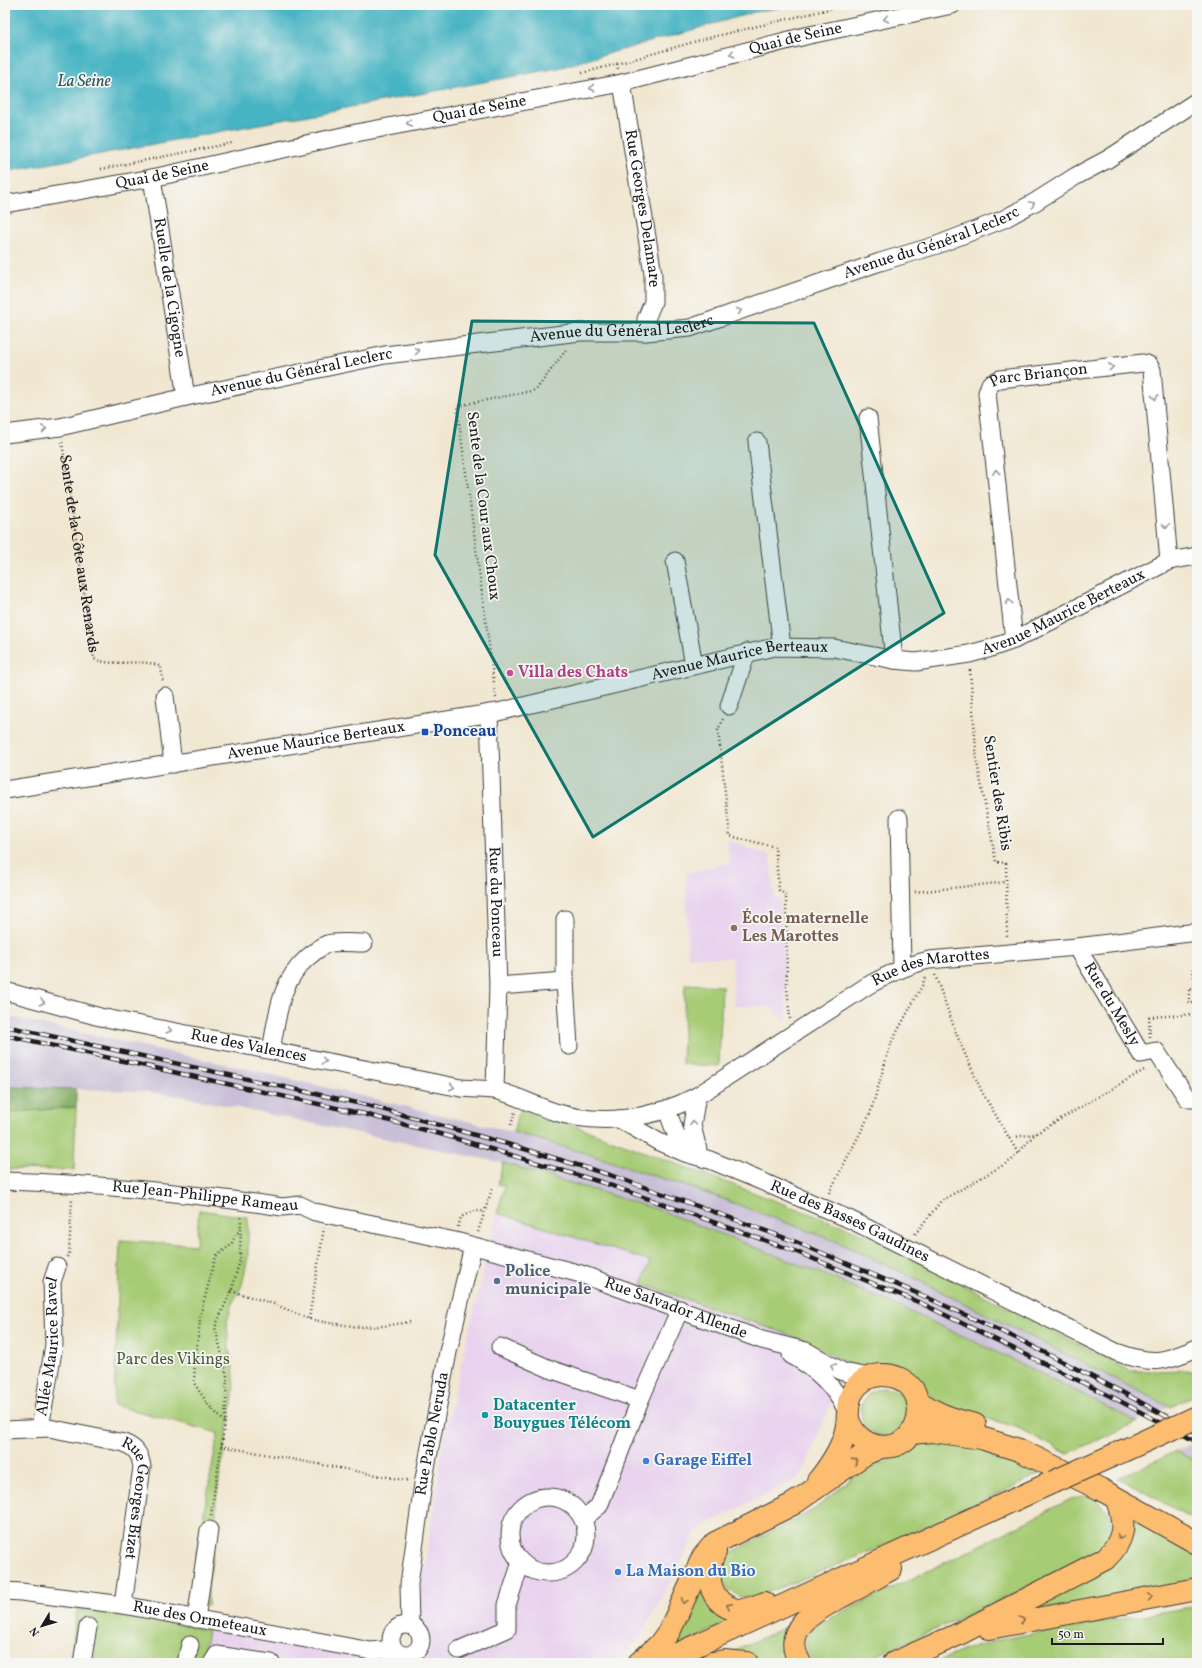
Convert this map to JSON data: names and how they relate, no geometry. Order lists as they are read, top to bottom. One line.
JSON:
{"streets":{"street":["Quai de Seine","Rue Georges Delamare","Avenue du Général Leclerc","Ruelle de la Cigogne","Parc Briançon","Avenue Maurice Berteaux","Rue du Ponceau","Rue des Marottes","Rue du Mesly","Rue des Valences","Rue Jean-Philippe Rameau","Rue des Basses Gaudines","Rue Salvador Allende","Allée Maurice Ravel","Rue Pablo Neruda","Rue Georges Bizet","Rue des Ormeteaux"],"path":["Sente de la Cour aux Choux","Sente de la Côte aux Renards","Sentier des Ribis"]},"crossings":[["Quai de Seine","Rue Georges Delamare"],["Quai de Seine","Ruelle de la Cigogne"],["Rue Georges Delamare","Avenue du Général Leclerc"],["Avenue du Général Leclerc","Ruelle de la Cigogne"],["Avenue du Général Leclerc","Sente de la Cour aux Choux"],["Avenue du Général Leclerc","Sente de la Côte aux Renards"],["Parc Briançon","Avenue Maurice Berteaux"],["Sente de la Cour aux Choux","Avenue Maurice Berteaux"],["Sente de la Cour aux Choux","Rue du Ponceau"],["Avenue Maurice Berteaux","Sentier des Ribis"],["Avenue Maurice Berteaux","Rue du Ponceau"],["Sentier des Ribis","Rue des Marottes"],["Rue du Ponceau","Rue des Valences"],["Rue des Marottes","Rue du Mesly"],["Rue des Marottes","Rue des Basses Gaudines"],["Rue Jean-Philippe Rameau","Rue Salvador Allende"],["Rue Jean-Philippe Rameau","Rue Pablo Neruda"],["Rue Salvador Allende","Rue Pablo Neruda"],["Allée Maurice Ravel","Rue Georges Bizet"],["Rue Pablo Neruda","Rue des Ormeteaux"],["Rue Georges Bizet","Rue des Ormeteaux"]],"one_way":["Quai de Seine","Avenue du Général Leclerc","Rue des Valences"],"water":["La Seine"],"parks":["Parc des Vikings"],"places":{"other":["Villa des Chats","École maternelle Les Marottes","Police municipale","Datacenter Bouygues Télécom","Garage Eiffel","La Maison du Bio"],"transit":["Ponceau"]},"scale_bar":"50 m","north":"bottom left"}
